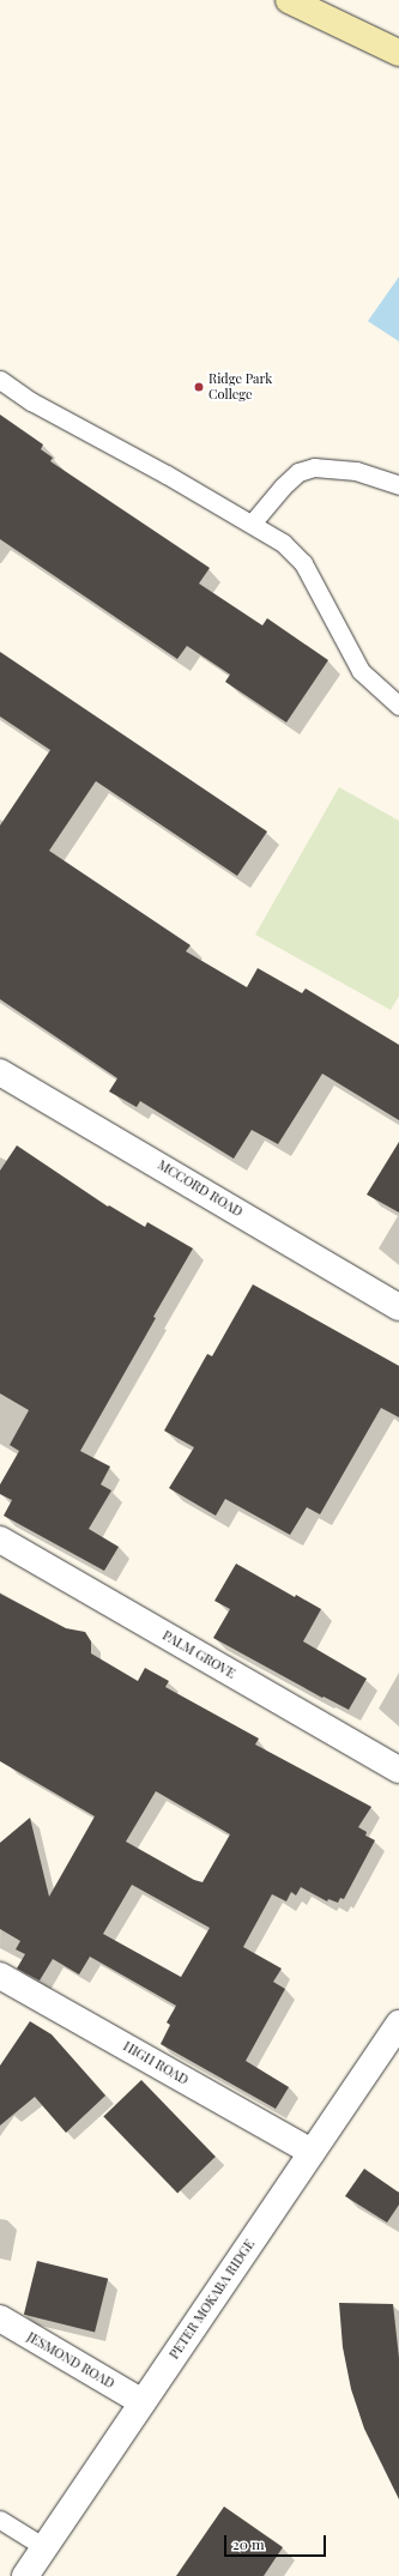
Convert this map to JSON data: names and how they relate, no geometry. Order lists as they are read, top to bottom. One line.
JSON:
{"streets":{"street":["MCCORD ROAD","PALM GROVE","HIGH ROAD","PETER MOKABA RIDGE","JESMOND ROAD"]},"crossings":[["HIGH ROAD","PETER MOKABA RIDGE"],["PETER MOKABA RIDGE","JESMOND ROAD"]],"places":["Ridge Park College"],"scale_bar":"20 m"}
